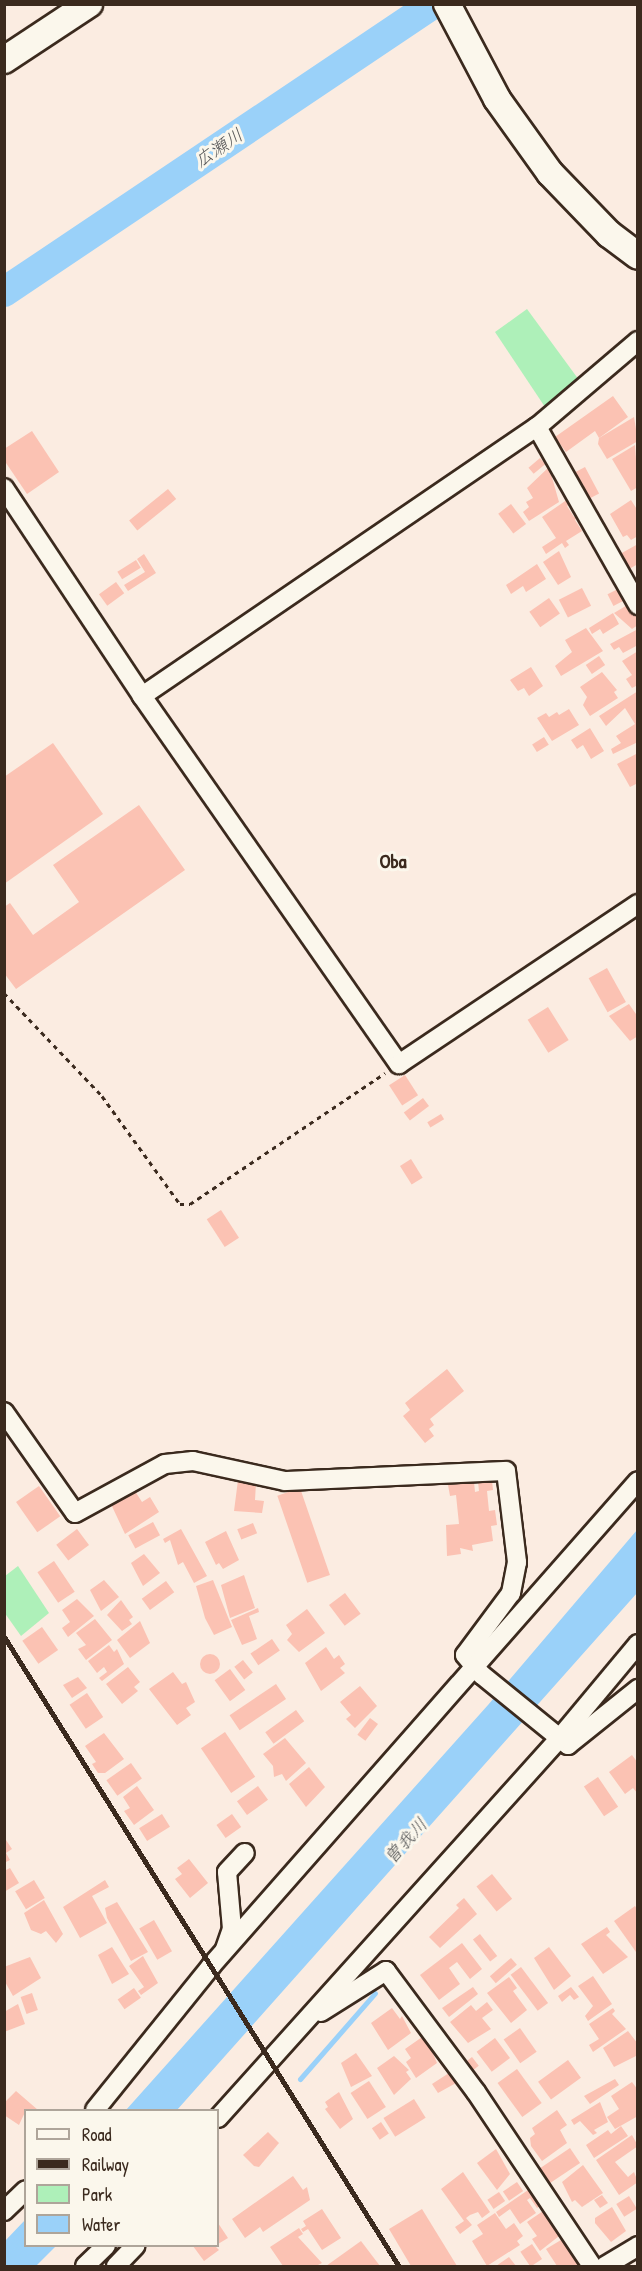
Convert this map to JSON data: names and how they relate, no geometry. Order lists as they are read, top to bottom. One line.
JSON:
{"districts":["Oba"],"water":["広瀬川","曽我川"],"legend":["Road","Railway","Park","Water"]}
